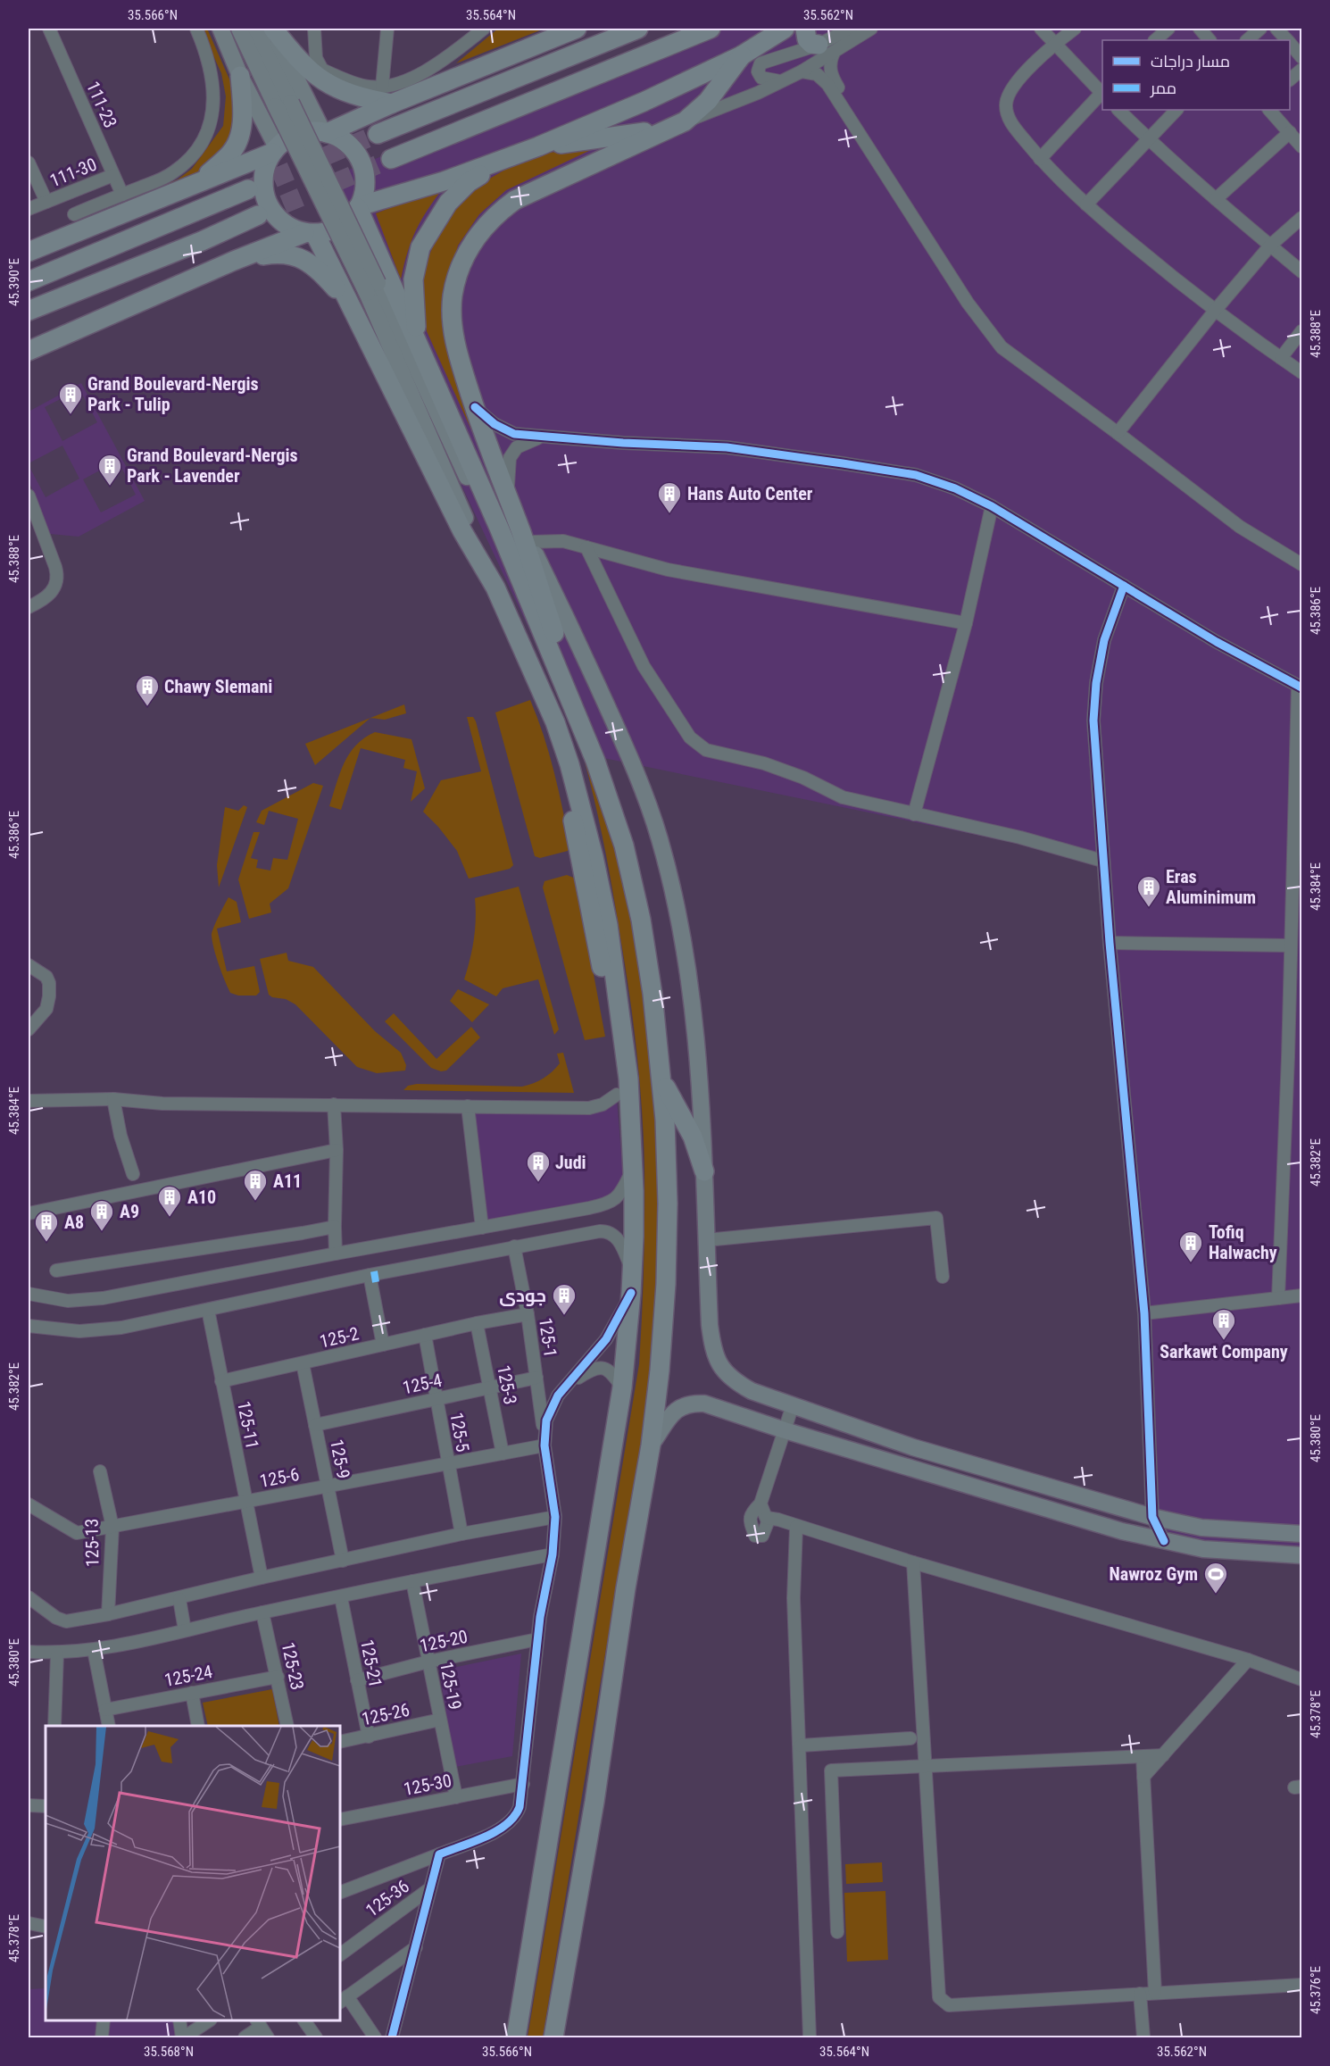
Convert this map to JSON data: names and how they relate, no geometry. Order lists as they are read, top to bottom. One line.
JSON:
{"streets":{"street":["111-23","111-30","125-2","125-1","125-4","125-3","125-11","125-5","125-9","125-6","125-13","125-20","125-21","125-23","125-24","125-19","125-26","125-30","125-36"]},"crossings":[["111-23","111-30"],["125-2","125-1"],["125-2","125-3"],["125-2","125-11"],["125-2","125-5"],["125-2","125-9"],["125-1","125-4"],["125-1","125-6"],["125-1","125-20"],["125-1","125-30"],["125-4","125-3"],["125-4","125-5"],["125-4","125-9"],["125-3","125-6"],["125-11","125-6"],["125-5","125-6"],["125-9","125-6"],["125-6","125-13"],["125-20","125-21"],["125-20","125-19"],["125-21","125-26"],["125-23","125-24"],["125-19","125-26"],["125-19","125-30"]],"places":{"building":["Grand Boulevard-Nergis Park - Tulip","Grand Boulevard-Nergis Park - Lavender","Hans Auto Center","Chawy Slemani","Eras Aluminimum","Judi","A11","A10","A9","A8","Tofiq Halwachy","جودی","Sarkawt Company"],"sports":["Nawroz Gym"]},"legend":["مسار دراجات","ممر"],"coordinates":["35.566°N","35.564°N","35.562°N","45.390°E","45.388°E","45.386°E","45.384°E","45.382°E","45.380°E","45.378°E","45.376°E","35.568°N"]}
